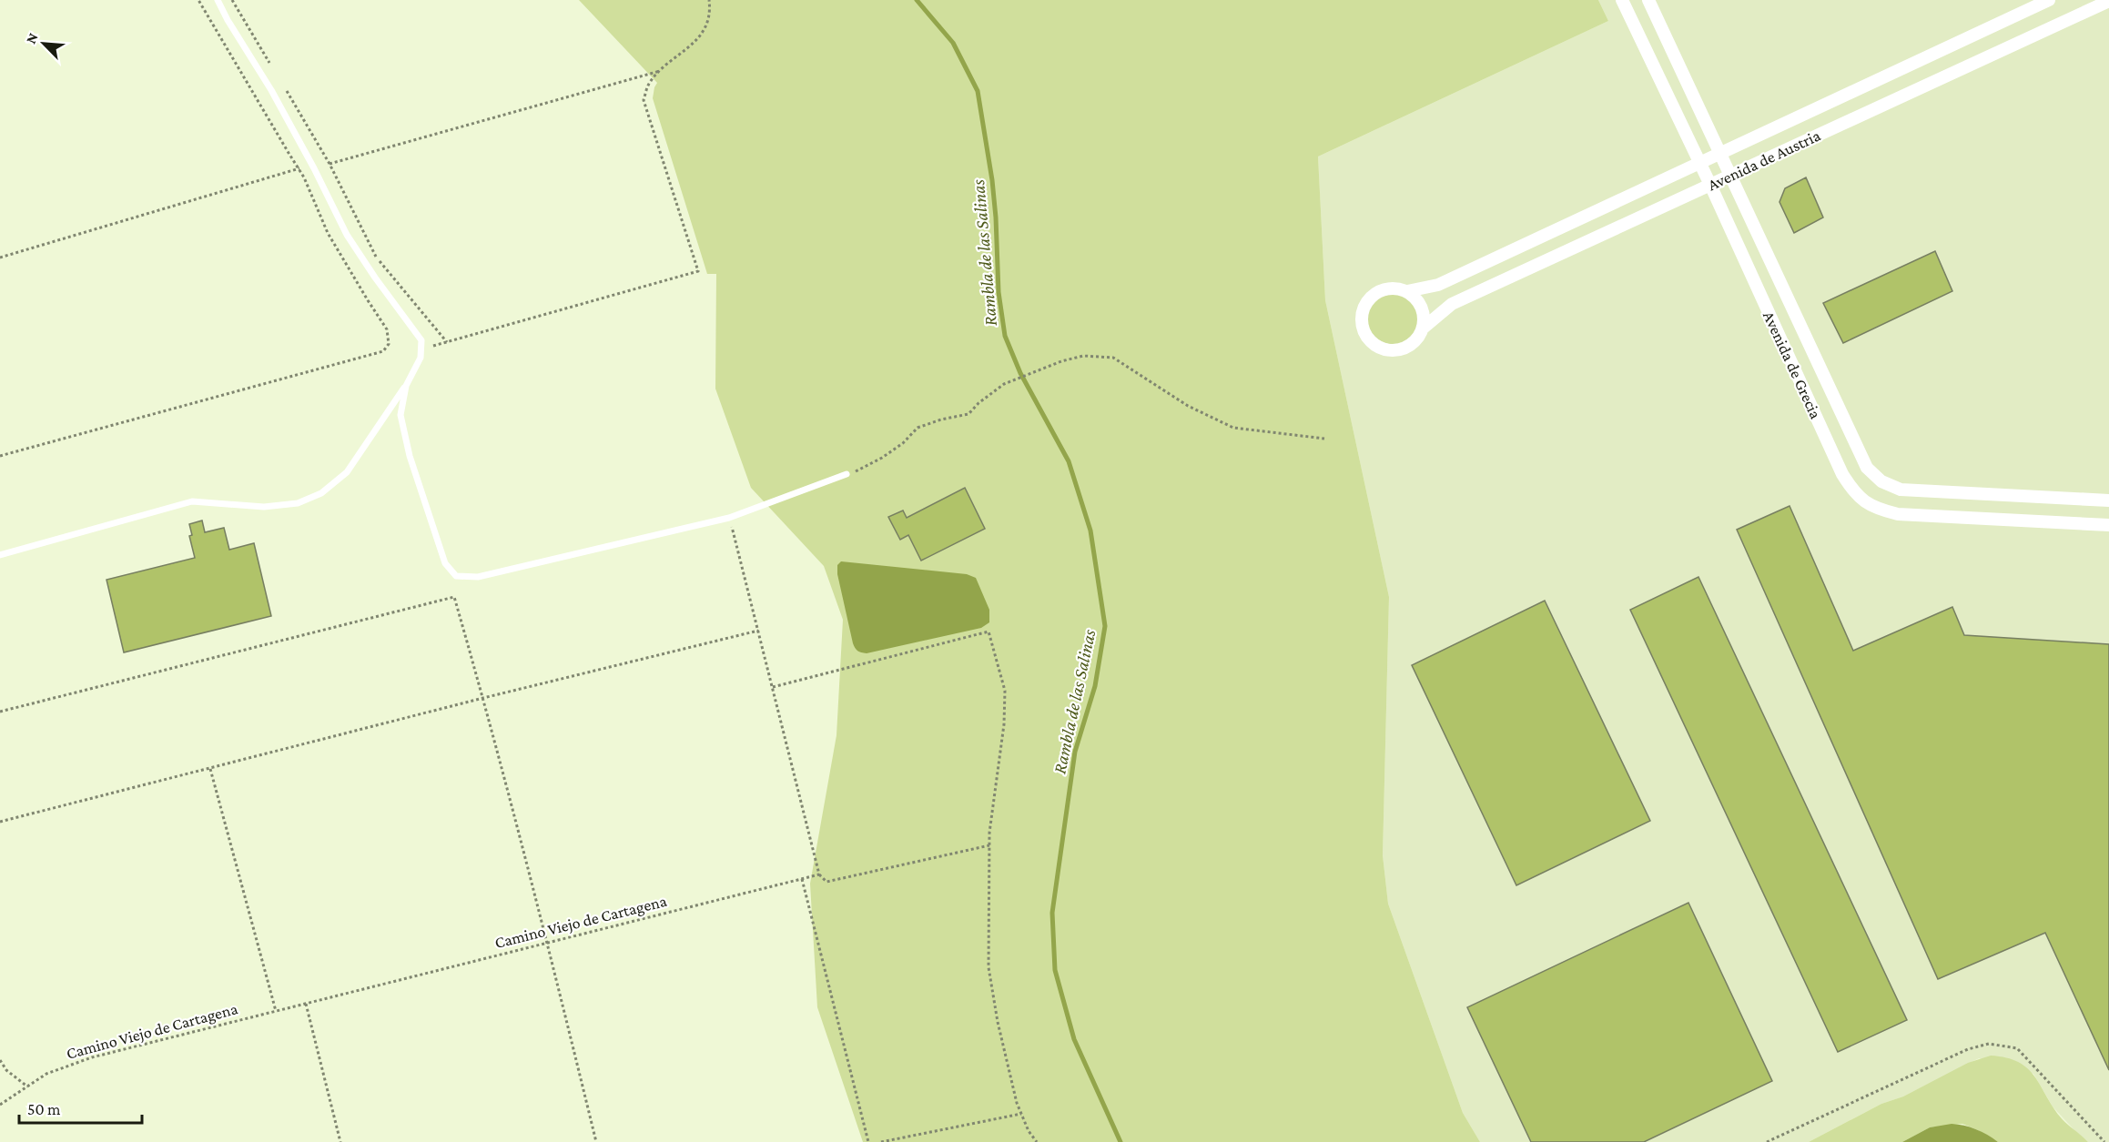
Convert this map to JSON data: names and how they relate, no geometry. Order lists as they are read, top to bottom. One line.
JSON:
{"streets":{"street":["Avenida de Austria","Avenida de Grecia"],"path":["Camino Viejo de Cartagena"]},"crossings":[["Avenida de Austria","Avenida de Grecia"]],"water":["Rambla de las Salinas"],"scale_bar":"50 m","north":"top left"}
